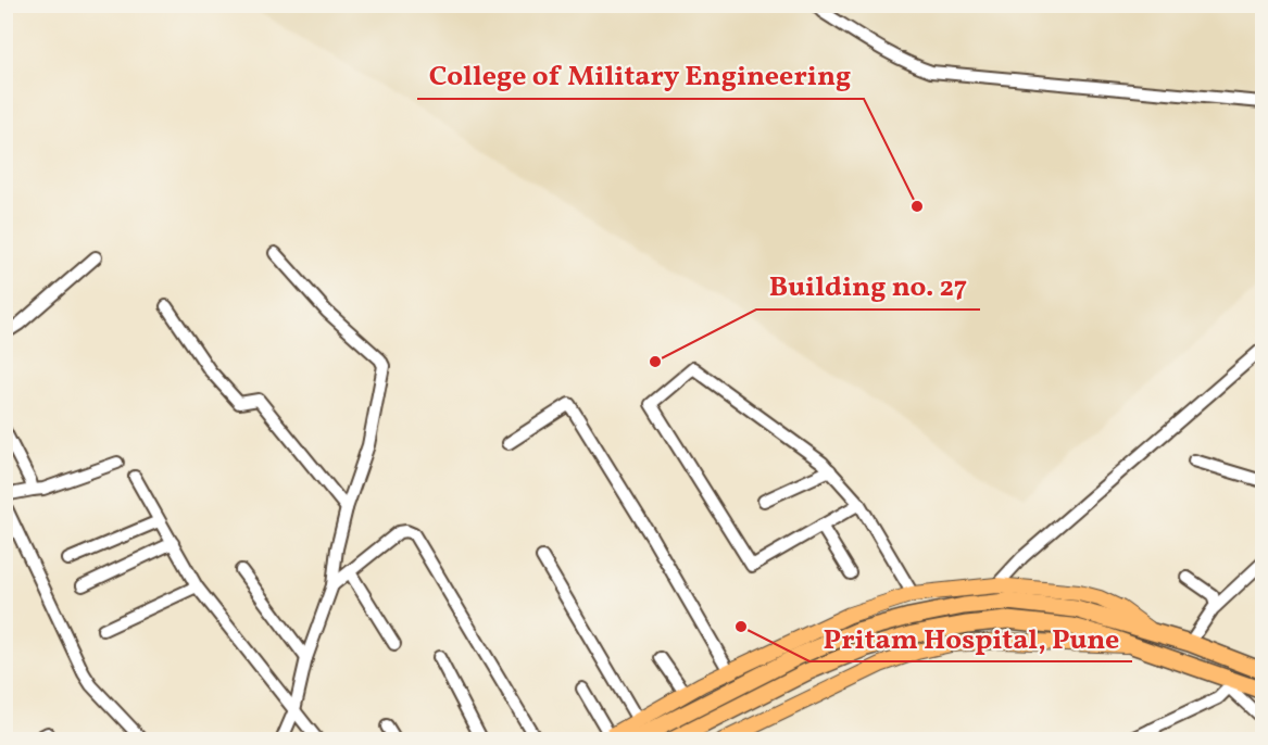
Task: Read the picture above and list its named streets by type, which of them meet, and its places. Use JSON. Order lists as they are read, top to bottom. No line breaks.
{"places":["College of Military Engineering","Building no. 27","Pritam Hospital, Pune"]}
